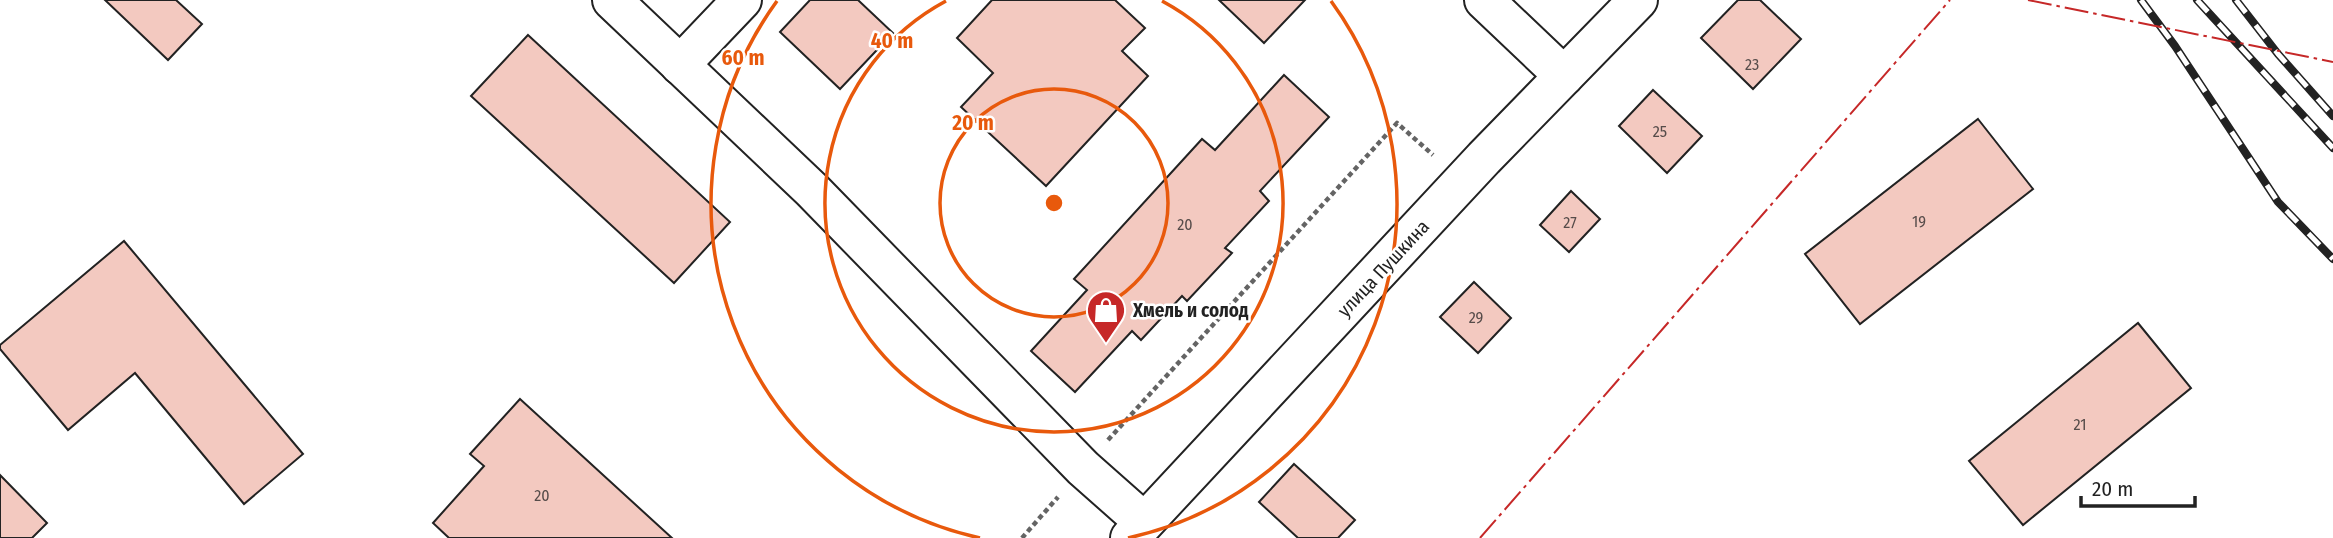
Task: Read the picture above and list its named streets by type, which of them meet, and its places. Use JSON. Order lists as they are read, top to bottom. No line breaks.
{"streets":{"street":["улица Пушкина"]},"places":{"shop":["Хмель и солод"]},"house_numbers":["23","25","19","27","20","29","21","20"],"scale_bar":"20 m","rings":["40 m","60 m","20 m"]}
